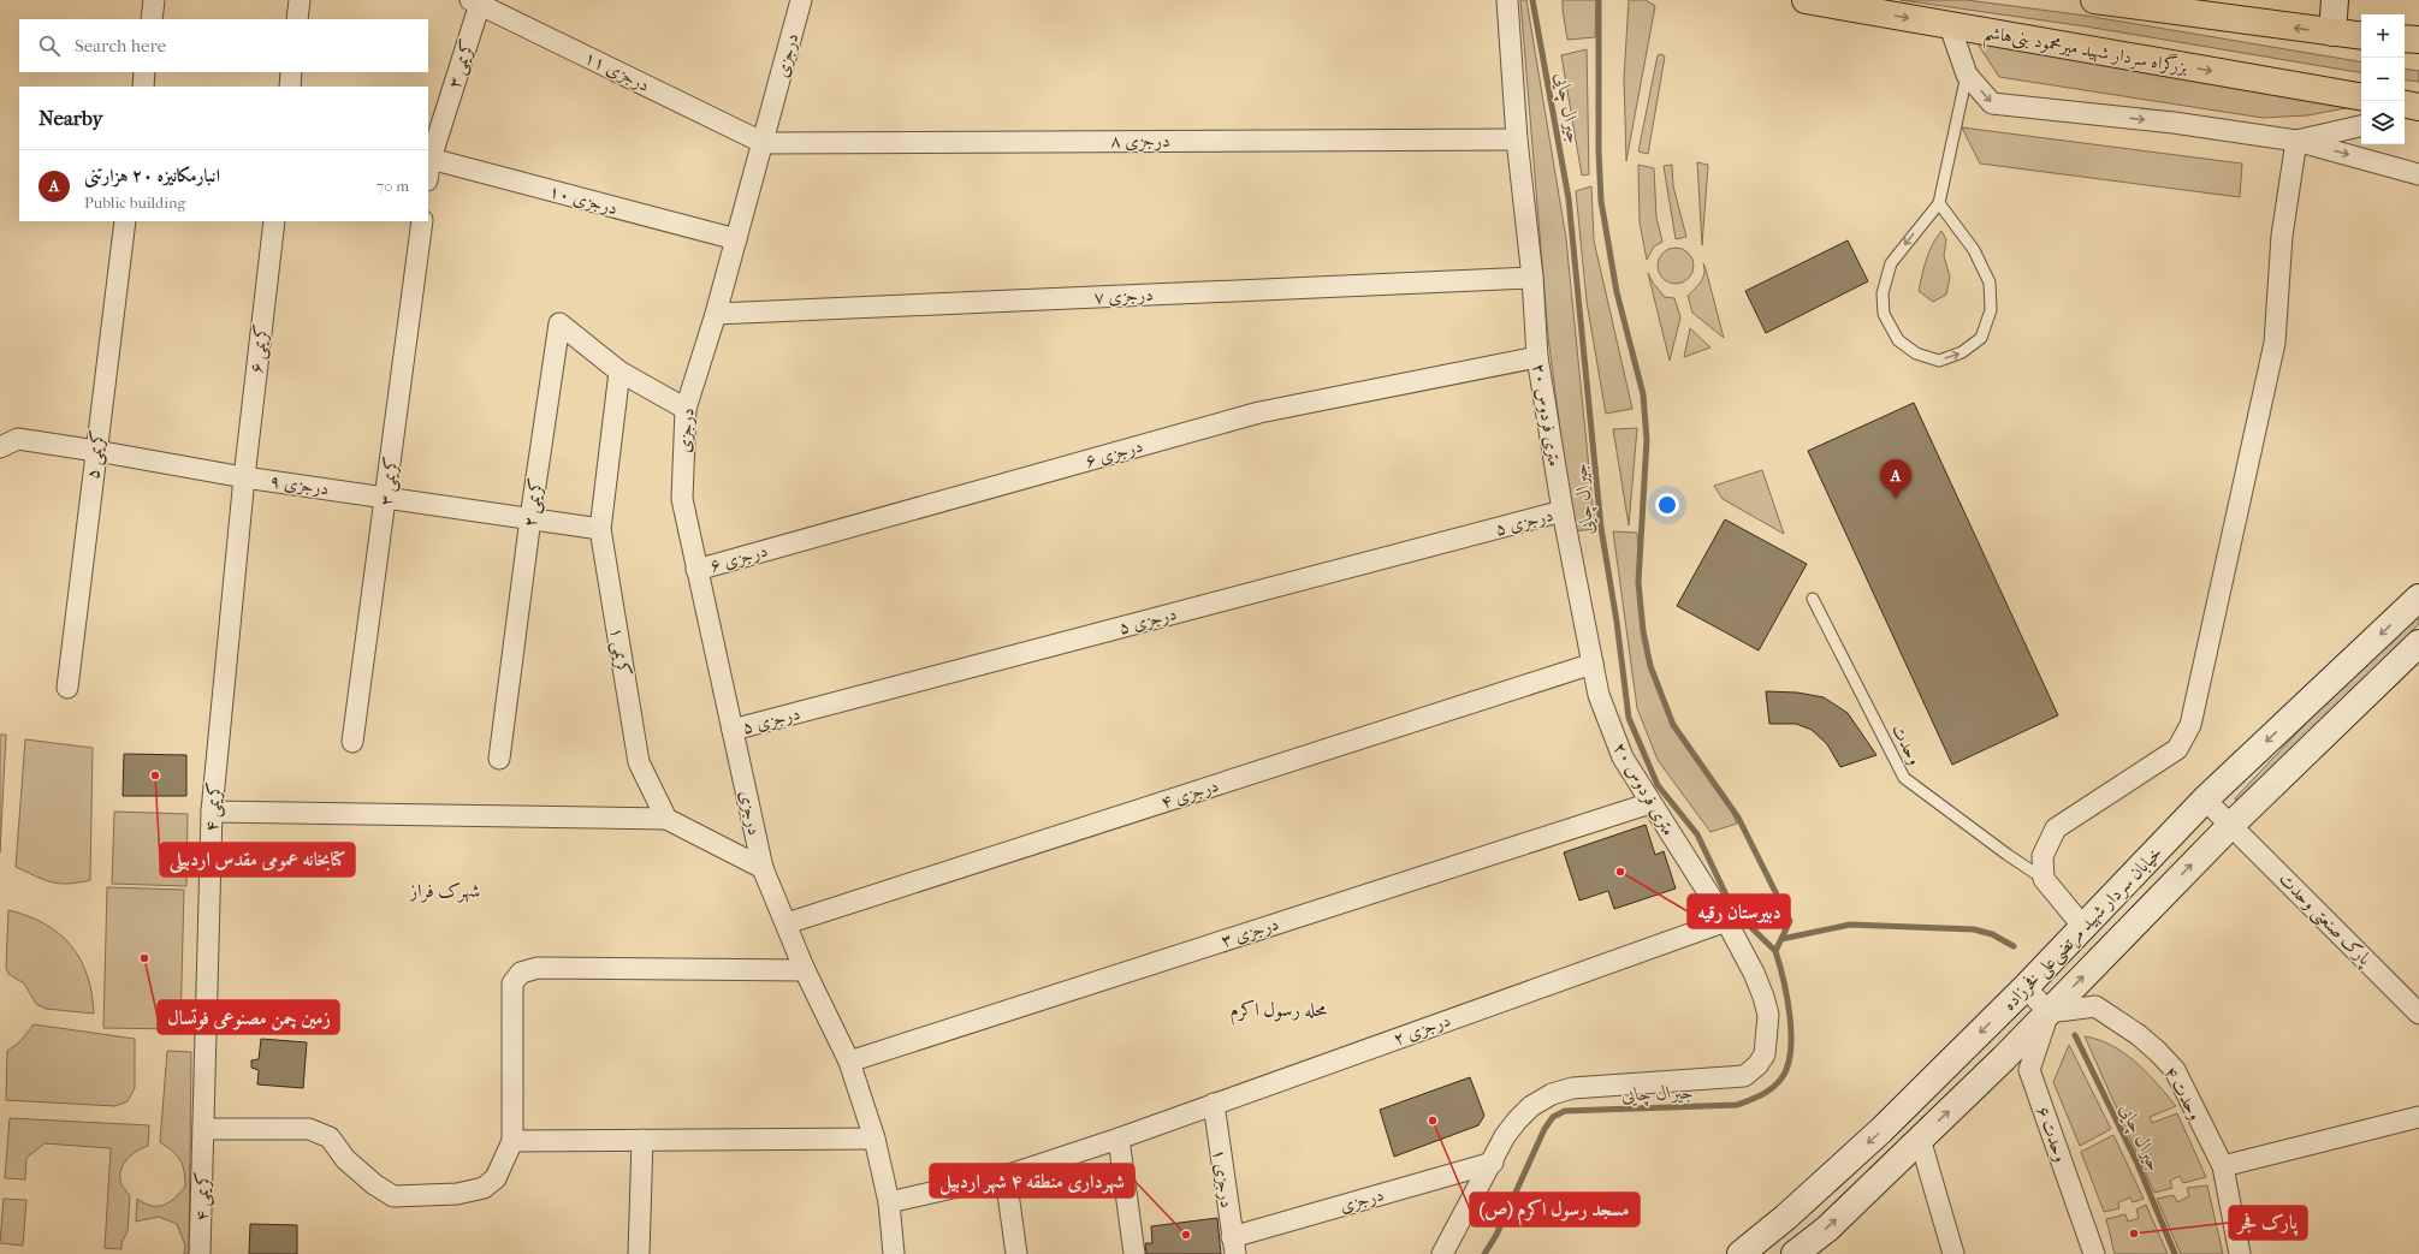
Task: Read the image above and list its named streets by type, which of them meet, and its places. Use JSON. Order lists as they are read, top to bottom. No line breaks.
{"streets":{"highway":["بزرگراه سردار شهید میرمحمود بنی‌هاشم"],"main road":["خیابان سردار شهید مرتضی‌علی فخرزاده"],"street":["درجزی","کریمی ۳","درجزی ۱۱","درجزی ۸","درجزی ۱۰","درجزی ۷","کریمی ۶","۲۰ متری فردوس","درجزی ۶","کریمی ۵","درجزی ۹","کریمی ۲","درجزی ۵","کریمی ۱","درجزی ۴","کریمی ۴","پارک صنعتی وحدت","درجزی ۳","درجزی ۲","وحدت ۴","وحدت ۶","درجزی ۱"],"lane":["وحدت"]},"crossings":[["درجزی","درجزی ۱۱"],["درجزی","درجزی ۸"],["درجزی","درجزی ۱۰"],["درجزی","درجزی ۷"],["درجزی","۲۰ متری فردوس"],["درجزی","درجزی ۶"],["درجزی","درجزی ۵"],["درجزی","درجزی ۴"],["درجزی","درجزی ۳"],["درجزی","درجزی ۲"],["درجزی","درجزی ۱"],["کریمی ۳","درجزی ۱۱"],["کریمی ۳","درجزی ۱۰"],["کریمی ۳","درجزی ۹"],["درجزی ۱۱","درجزی ۸"],["درجزی ۸","۲۰ متری فردوس"],["درجزی ۷","۲۰ متری فردوس"],["کریمی ۶","درجزی ۹"],["کریمی ۶","کریمی ۴"],["۲۰ متری فردوس","درجزی ۶"],["۲۰ متری فردوس","درجزی ۵"],["۲۰ متری فردوس","درجزی ۴"],["۲۰ متری فردوس","درجزی ۳"],["۲۰ متری فردوس","درجزی ۲"],["کریمی ۵","درجزی ۹"],["درجزی ۹","کریمی ۲"],["درجزی ۹","کریمی ۱"],["درجزی ۹","کریمی ۴"],["کریمی ۲","کریمی ۱"],["پارک صنعتی وحدت","خیابان سردار شهید مرتضی‌علی فخرزاده"],["خیابان سردار شهید مرتضی‌علی فخرزاده","وحدت ۴"],["خیابان سردار شهید مرتضی‌علی فخرزاده","وحدت ۶"],["درجزی ۲","درجزی ۱"],["وحدت ۴","وحدت ۶"]],"districts":["شهرک فراز","محله رسول اکرم"],"water":["جیرال چایی"],"places":["کتابخانه عمومی مقدس اردبیلی","دبیرستان رقیه","زمین چمن مصنوعی فوتسال","مسجد رسول اکرم (ص)","پارک فجر","شهرداری منطقه ۴ شهر اردبیل"],"page":{"map_buttons":["+","−"],"search":"Search here","heading":"Nearby","list":[{"mark":"A","name":"انبارمکانیزه ۲۰ هزارتنی","note":"Public building","value":"70 m"}],"pins":"A"}}
